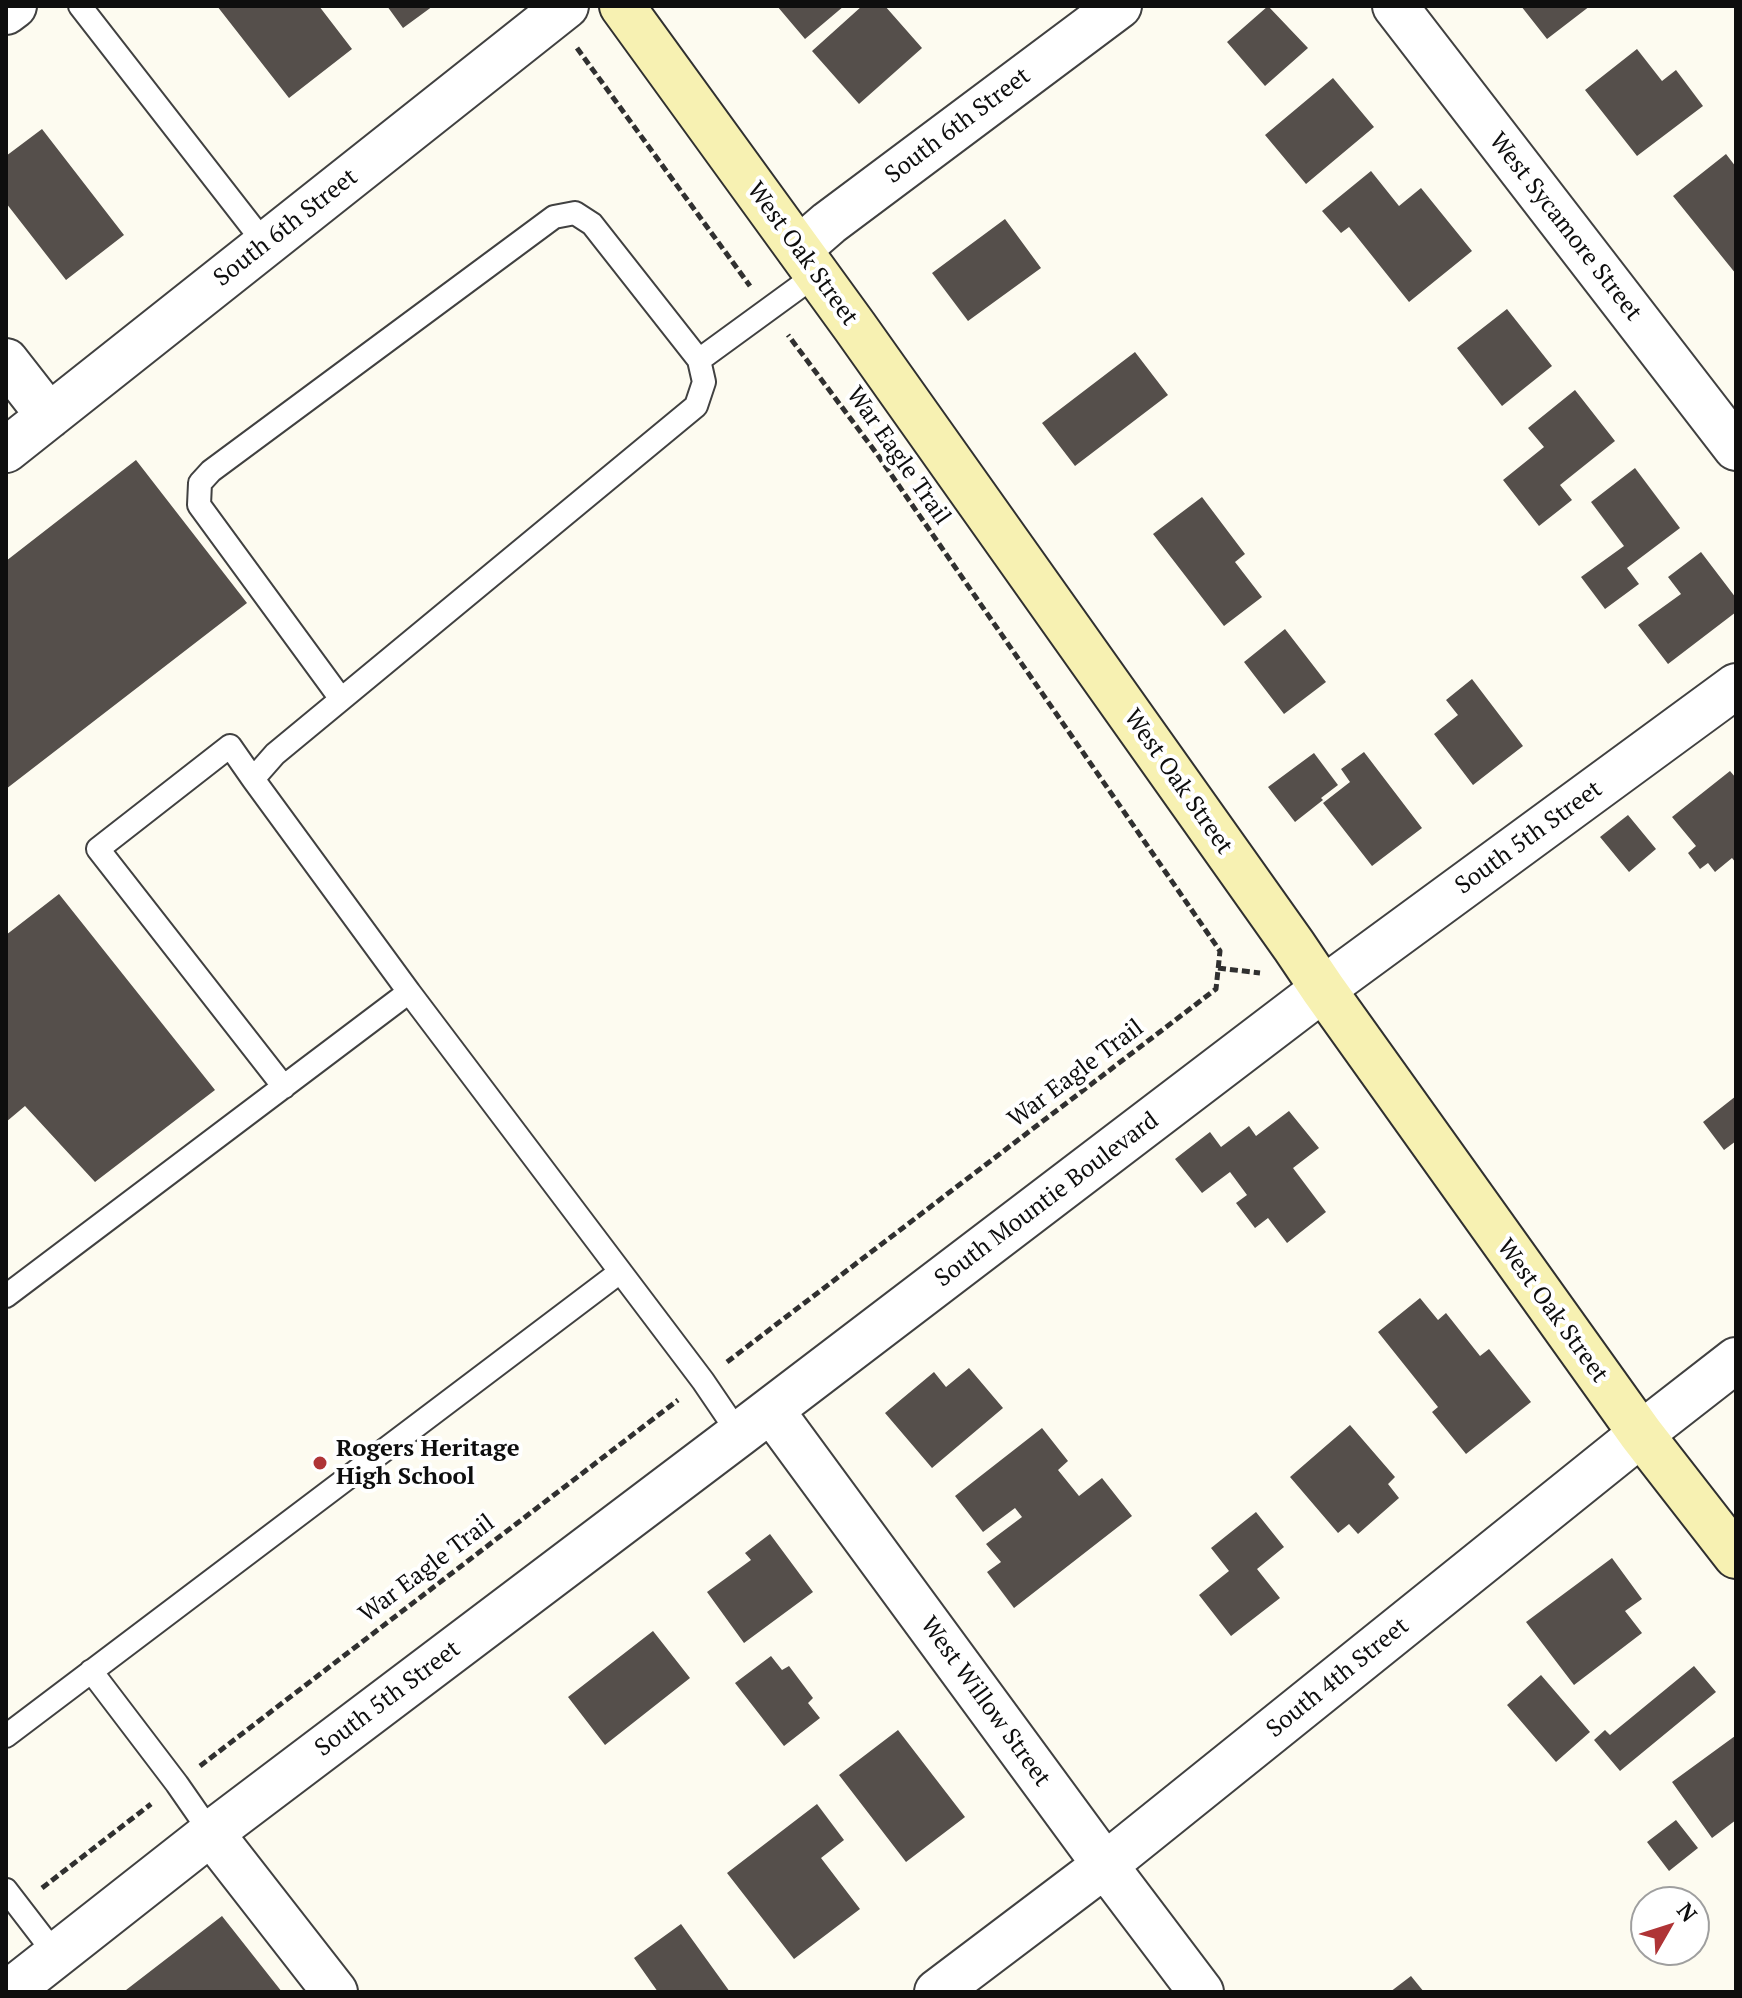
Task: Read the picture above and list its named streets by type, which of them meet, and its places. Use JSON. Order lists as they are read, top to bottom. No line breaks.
{"streets":{"street":["South 6th Street","West Sycamore Street","West Oak Street","South 5th Street","South Mountie Boulevard","South 4th Street","West Willow Street"],"path":["War Eagle Trail"]},"crossings":[["South 6th Street","West Oak Street"],["South 6th Street","War Eagle Trail"],["West Oak Street","South 5th Street"],["West Oak Street","South Mountie Boulevard"],["West Oak Street","South 4th Street"],["South 5th Street","South Mountie Boulevard"],["South 5th Street","West Willow Street"],["South Mountie Boulevard","West Willow Street"],["South 4th Street","West Willow Street"]],"places":["Rogers Heritage High School"],"north":"top right"}
